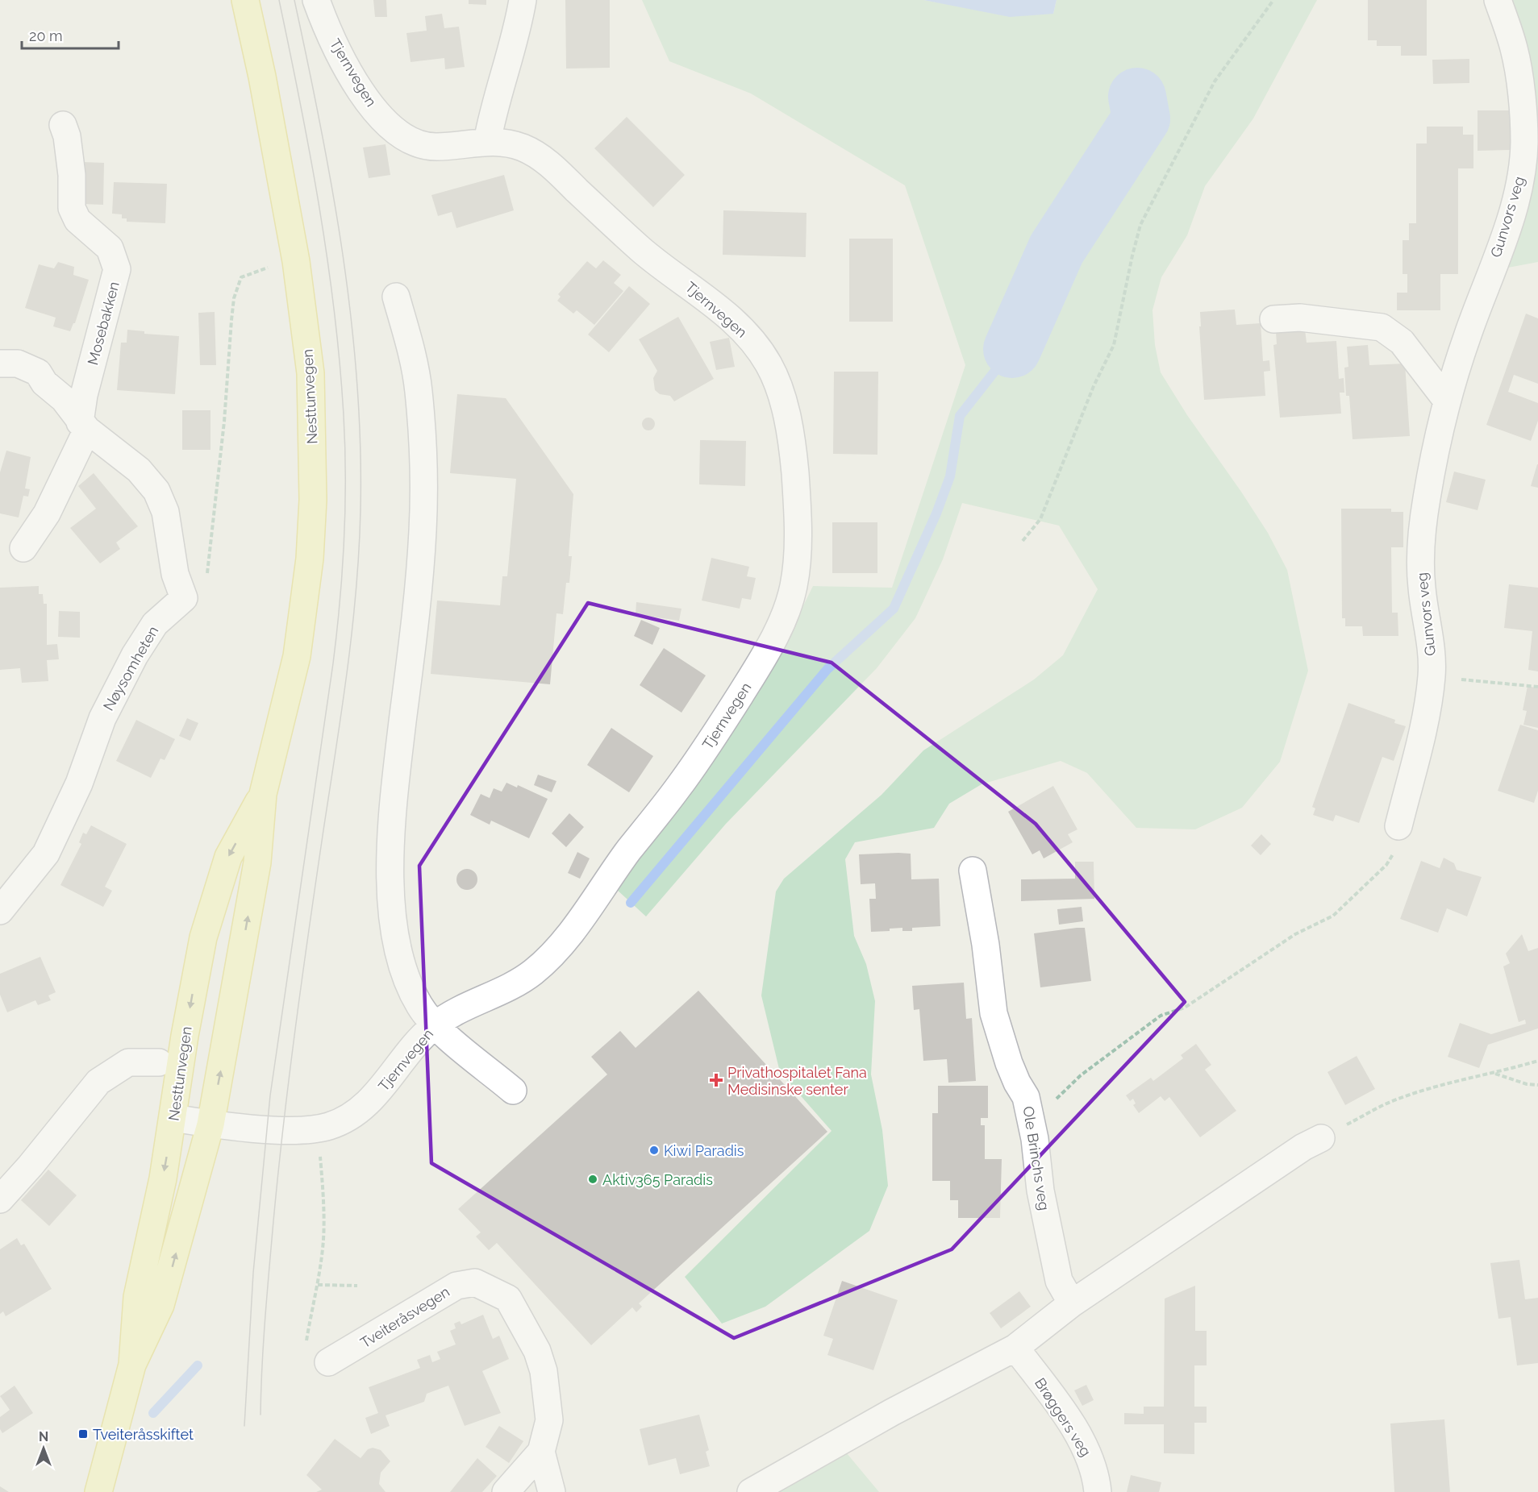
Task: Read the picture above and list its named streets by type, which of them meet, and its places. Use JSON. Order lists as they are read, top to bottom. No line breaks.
{"streets":{"main road":["Nesttunvegen"],"street":["Tjernvegen","Gunvors veg","Mosebakken","Nøysomheten","Ole Brinchs veg","Tveiteråsvegen","Brøggers veg"]},"crossings":[["Tjernvegen","Nesttunvegen"]],"places":{"health":["Privathospitalet Fana Medisinske senter"],"other":["Kiwi Paradis","Aktiv365 Paradis"],"transit":["Tveiteråsskiftet"]},"scale_bar":"20 m","north":"top"}
